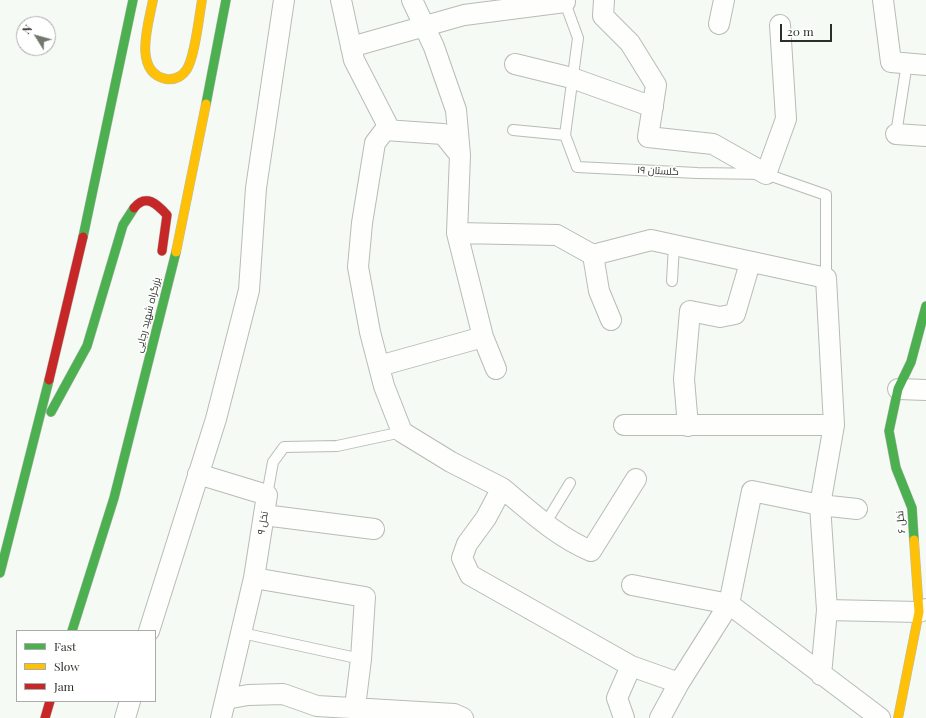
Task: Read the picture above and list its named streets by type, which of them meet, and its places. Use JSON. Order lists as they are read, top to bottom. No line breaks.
{"streets":{"main road":["بزرگراه شهید رجایی","نخل ۶"],"street":["نخل ۹"],"lane":["گلستان ۱۹"]},"legend":["Fast","Slow","Jam"],"scale_bar":"20 m","north":"top left"}
